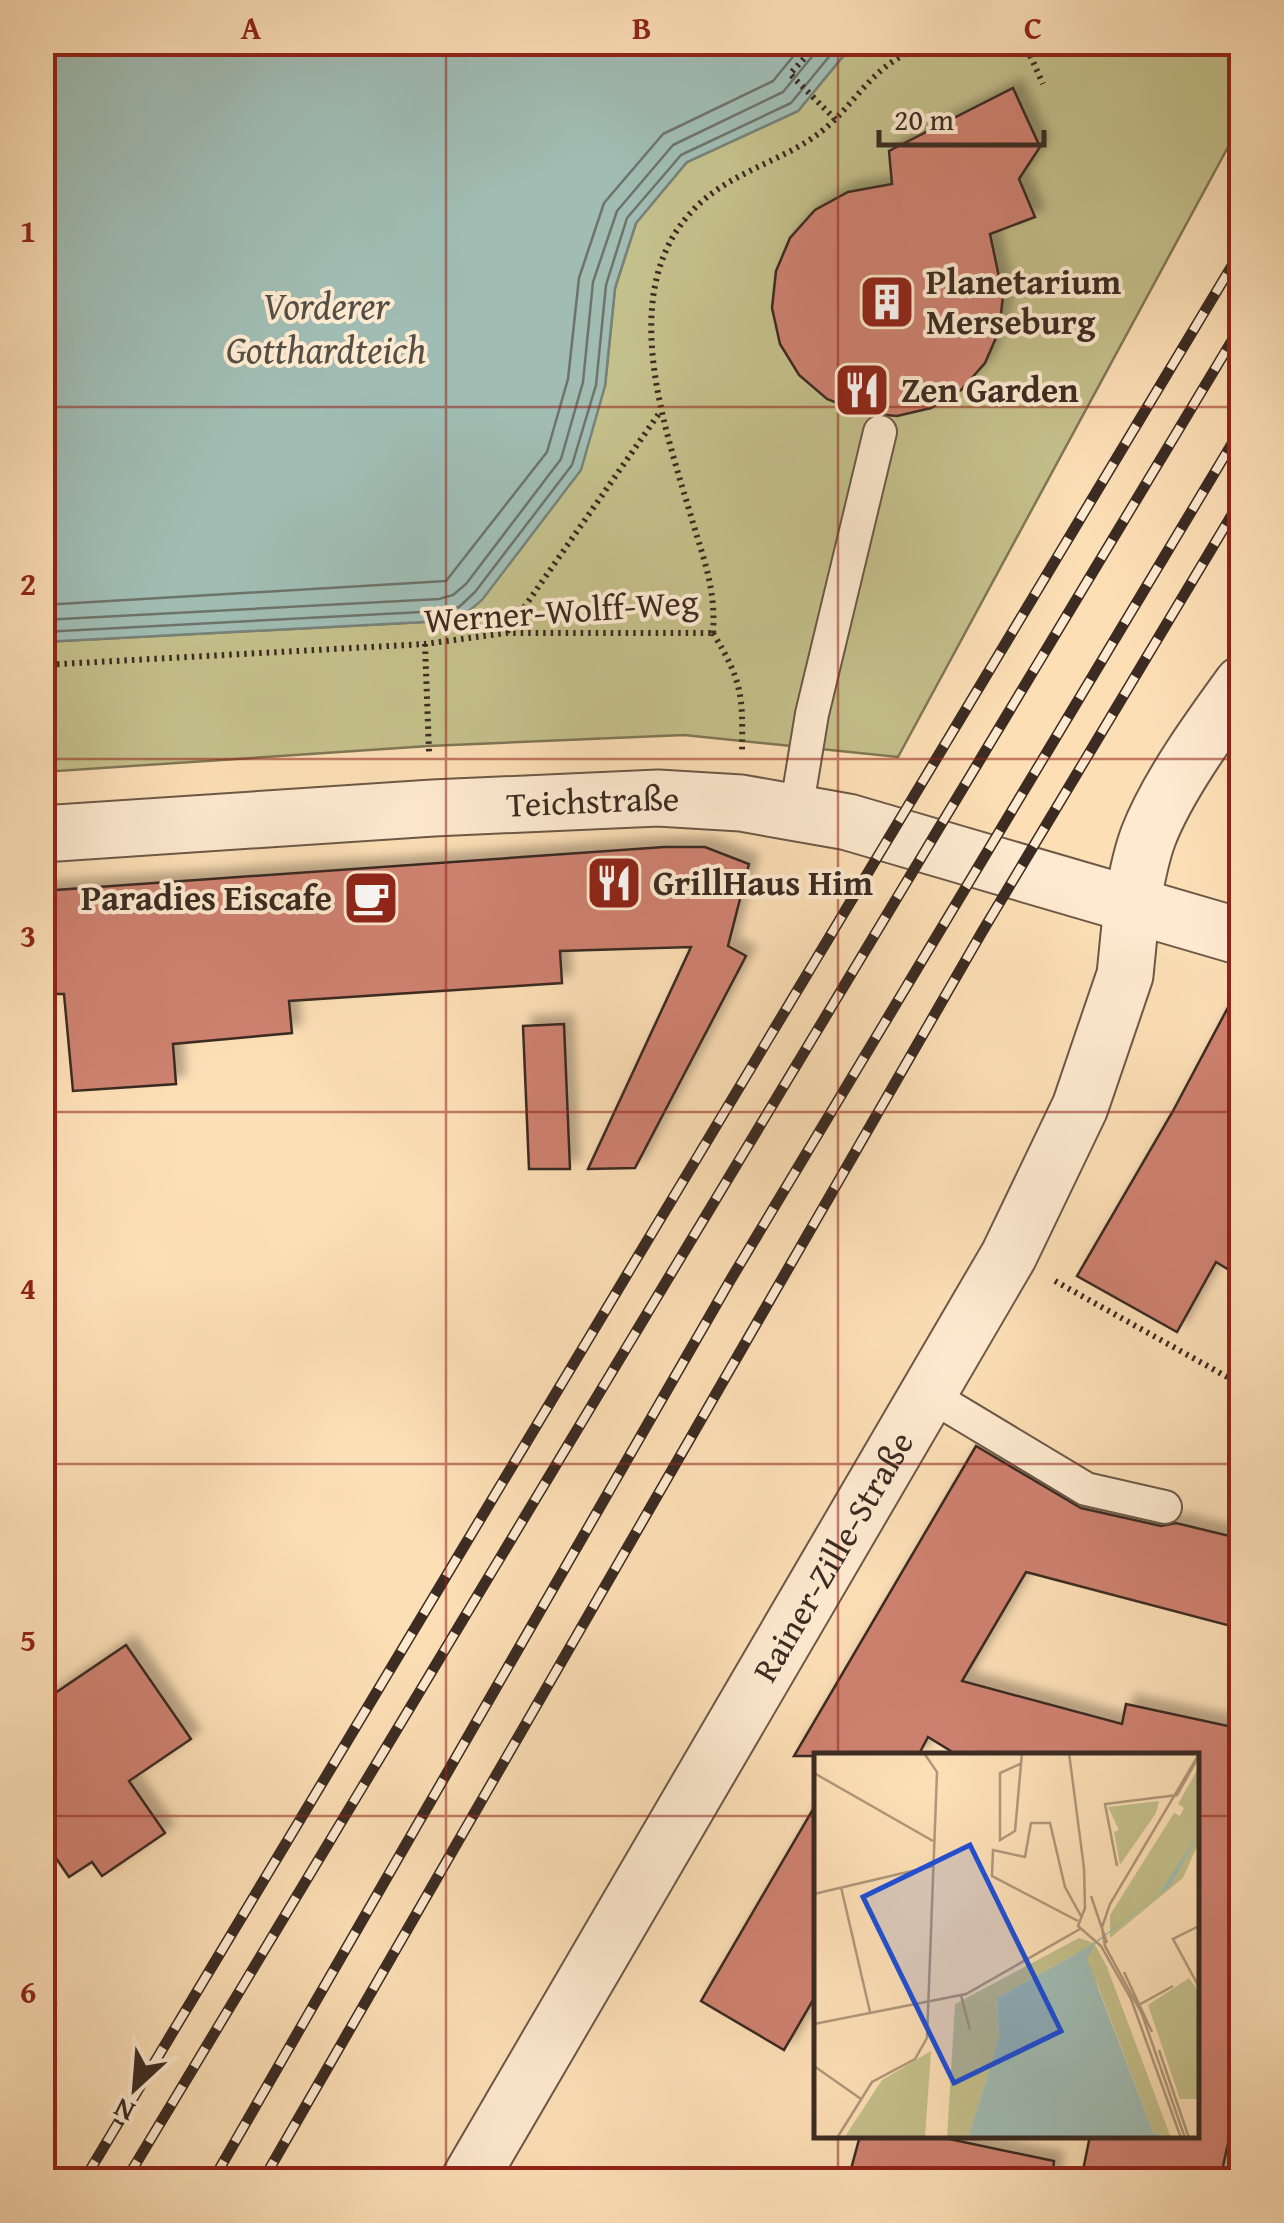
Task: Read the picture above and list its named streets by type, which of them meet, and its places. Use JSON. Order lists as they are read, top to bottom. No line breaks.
{"streets":{"street":["Teichstraße","Rainer-Zille-Straße"],"path":["Werner-Wolff-Weg"]},"crossings":[["Teichstraße","Rainer-Zille-Straße"]],"water":["Vorderer Gotthardteich"],"places":{"building":["Planetarium Merseburg"],"restaurant":["Zen Garden","GrillHaus Him"],"cafe":["Paradies Eiscafe"]},"scale_bar":"20 m","north":"bottom left","grid":{"columns":["A","B","C"],"rows":["1","2","3","4","5","6"]}}
